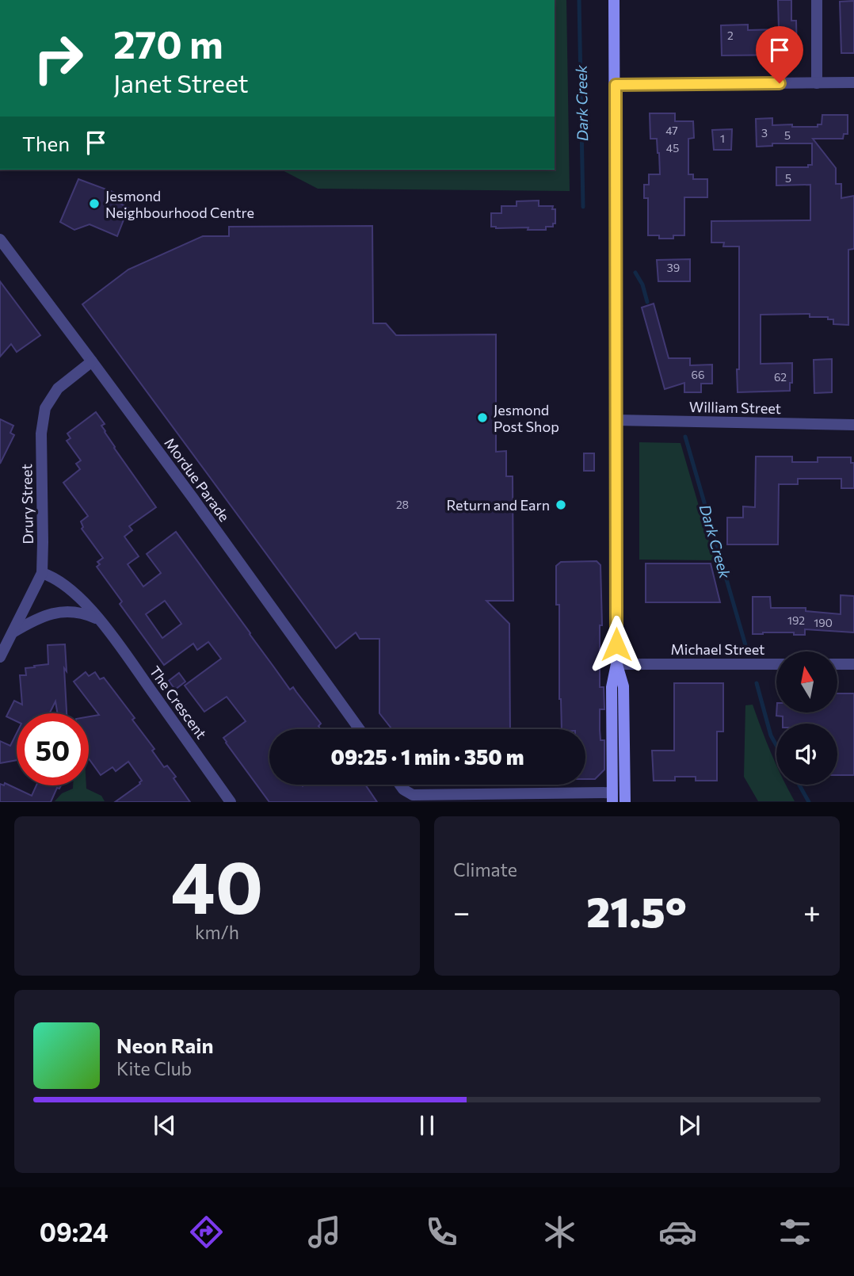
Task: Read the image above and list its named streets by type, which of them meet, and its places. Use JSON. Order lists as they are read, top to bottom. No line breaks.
{"streets":{"street":["William Street","Mordue Parade","Drury Street","Michael Street","The Crescent"]},"crossings":[["Mordue Parade","Drury Street"],["Drury Street","The Crescent"]],"water":["Dark Creek"],"places":["Jesmond Neighbourhood Centre","Jesmond Post Shop","Return and Earn"],"house_numbers":["2","47","3","5","1","45","5","39","66","62","28","192","190"],"north":"top","page":{"turn":["270 m","Janet Street"],"then":"Then","limit":"50","trip":"09:25 · 1 min · 350 m","tile":[["40","km/h"],"Climate"],"heat":["−","21.5°","+"],"song":["Neon Rain","Kite Club"],"tabs":"09:24"}}
